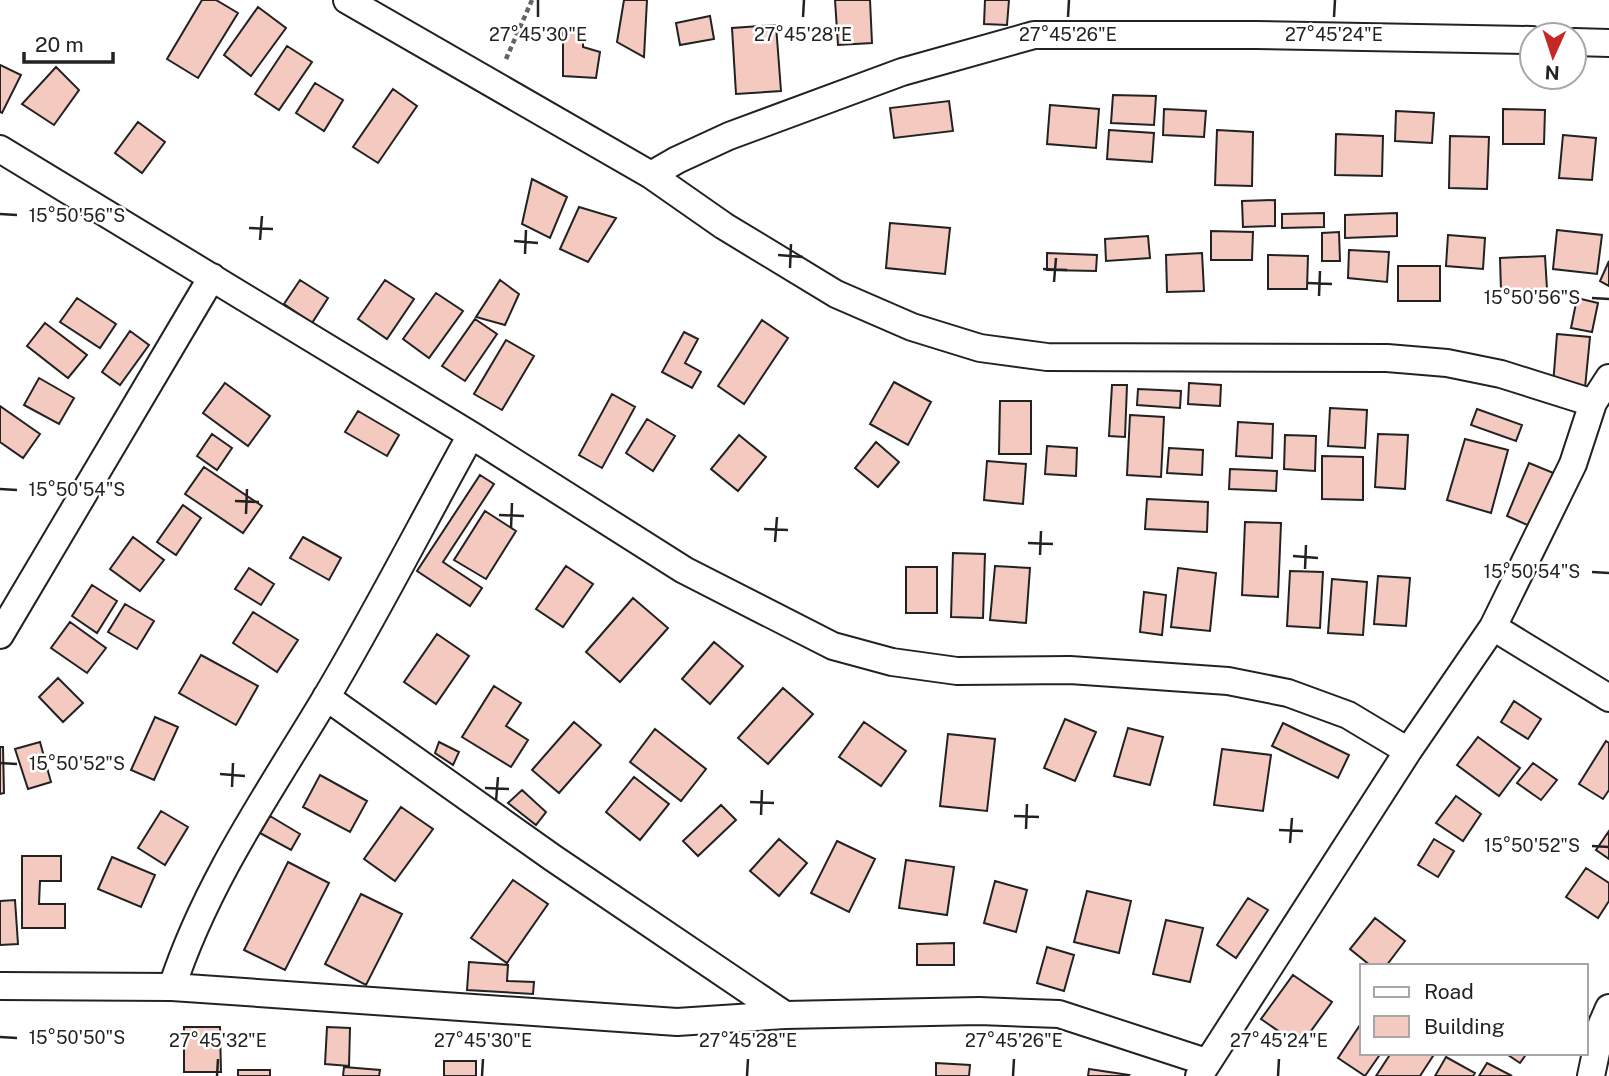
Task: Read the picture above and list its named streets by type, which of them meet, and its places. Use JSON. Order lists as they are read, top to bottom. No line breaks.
{"legend":["Road","Building"],"scale_bar":"20 m","north":"bottom","coordinates":["27°45'30\"E","27°45'28\"E","27°45'26\"E","27°45'24\"E","15°50'56\"S","15°50'54\"S","15°50'52\"S","15°50'50\"S","27°45'32\"E"]}
